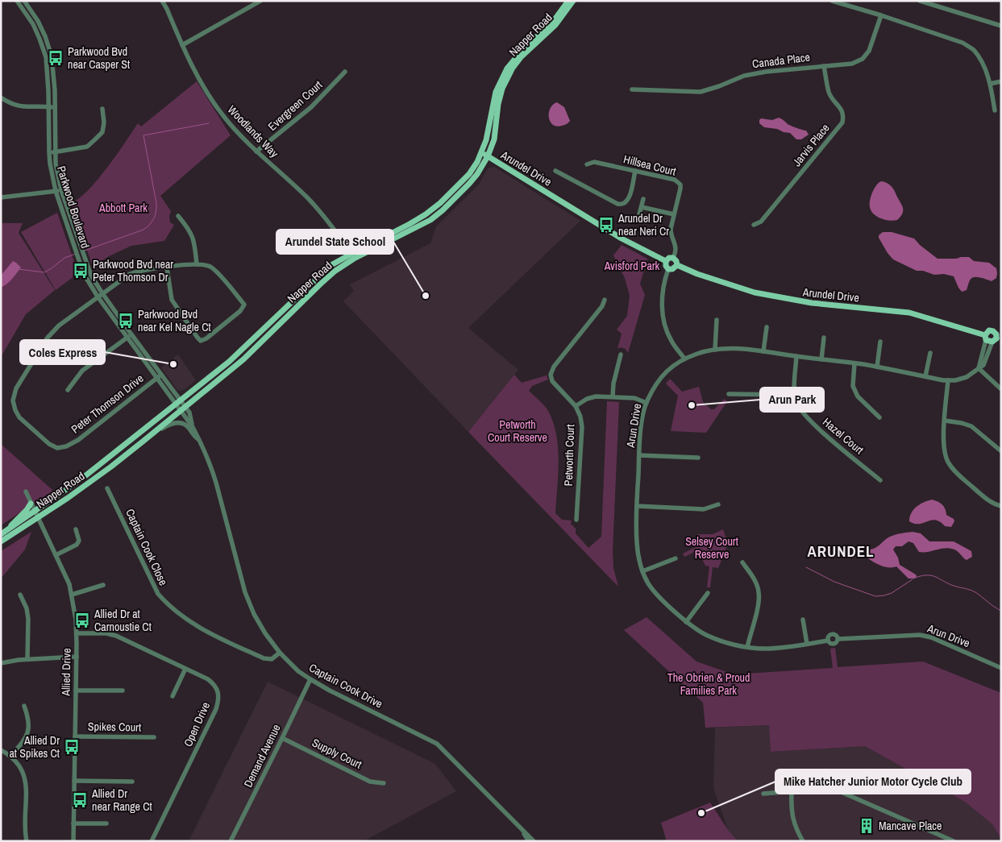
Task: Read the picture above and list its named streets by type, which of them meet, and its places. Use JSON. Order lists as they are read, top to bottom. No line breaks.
{"streets":{"main road":["Napper Road","Arundel Drive"],"street":["Canada Place","Evergreen Court","Woodlands Way","Jarvis Place","Hillsea Court","Parkwood Boulevard","Peter Thomson Drive","Arun Drive","Hazel Court","Petworth Court","Captain Cook Close","Allied Drive","Captain Cook Drive","Open Drive","Spikes Court","Supply Court","Demand Avenue"]},"crossings":[["Napper Road","Woodlands Way"],["Napper Road","Arundel Drive"],["Napper Road","Parkwood Boulevard"],["Napper Road","Allied Drive"],["Canada Place","Jarvis Place"],["Evergreen Court","Woodlands Way"],["Hillsea Court","Arundel Drive"],["Arundel Drive","Arun Drive"],["Parkwood Boulevard","Peter Thomson Drive"],["Parkwood Boulevard","Captain Cook Drive"],["Arun Drive","Hazel Court"],["Captain Cook Close","Captain Cook Drive"],["Allied Drive","Open Drive"],["Allied Drive","Spikes Court"],["Captain Cook Drive","Demand Avenue"],["Supply Court","Demand Avenue"]],"districts":["ARUNDEL"],"parks":["Abbott Park","Avisford Park","Petworth Court Reserve","Selsey Court Reserve","The Obrien & Proud Families Park"],"places":{"bus stop":["Parkwood Bvd near Casper St","Arundel Dr near Neri Cr","Parkwood Bvd near Peter Thomson Dr","Parkwood Bvd near Kel Nagle Ct","Allied Dr at Carnoustie Ct","Allied Dr at Spikes Ct","Allied Dr near Range Ct"],"other":["Arundel State School","Coles Express","Arun Park","Mike Hatcher Junior Motor Cycle Club"],"building":["Mancave Place"]}}
